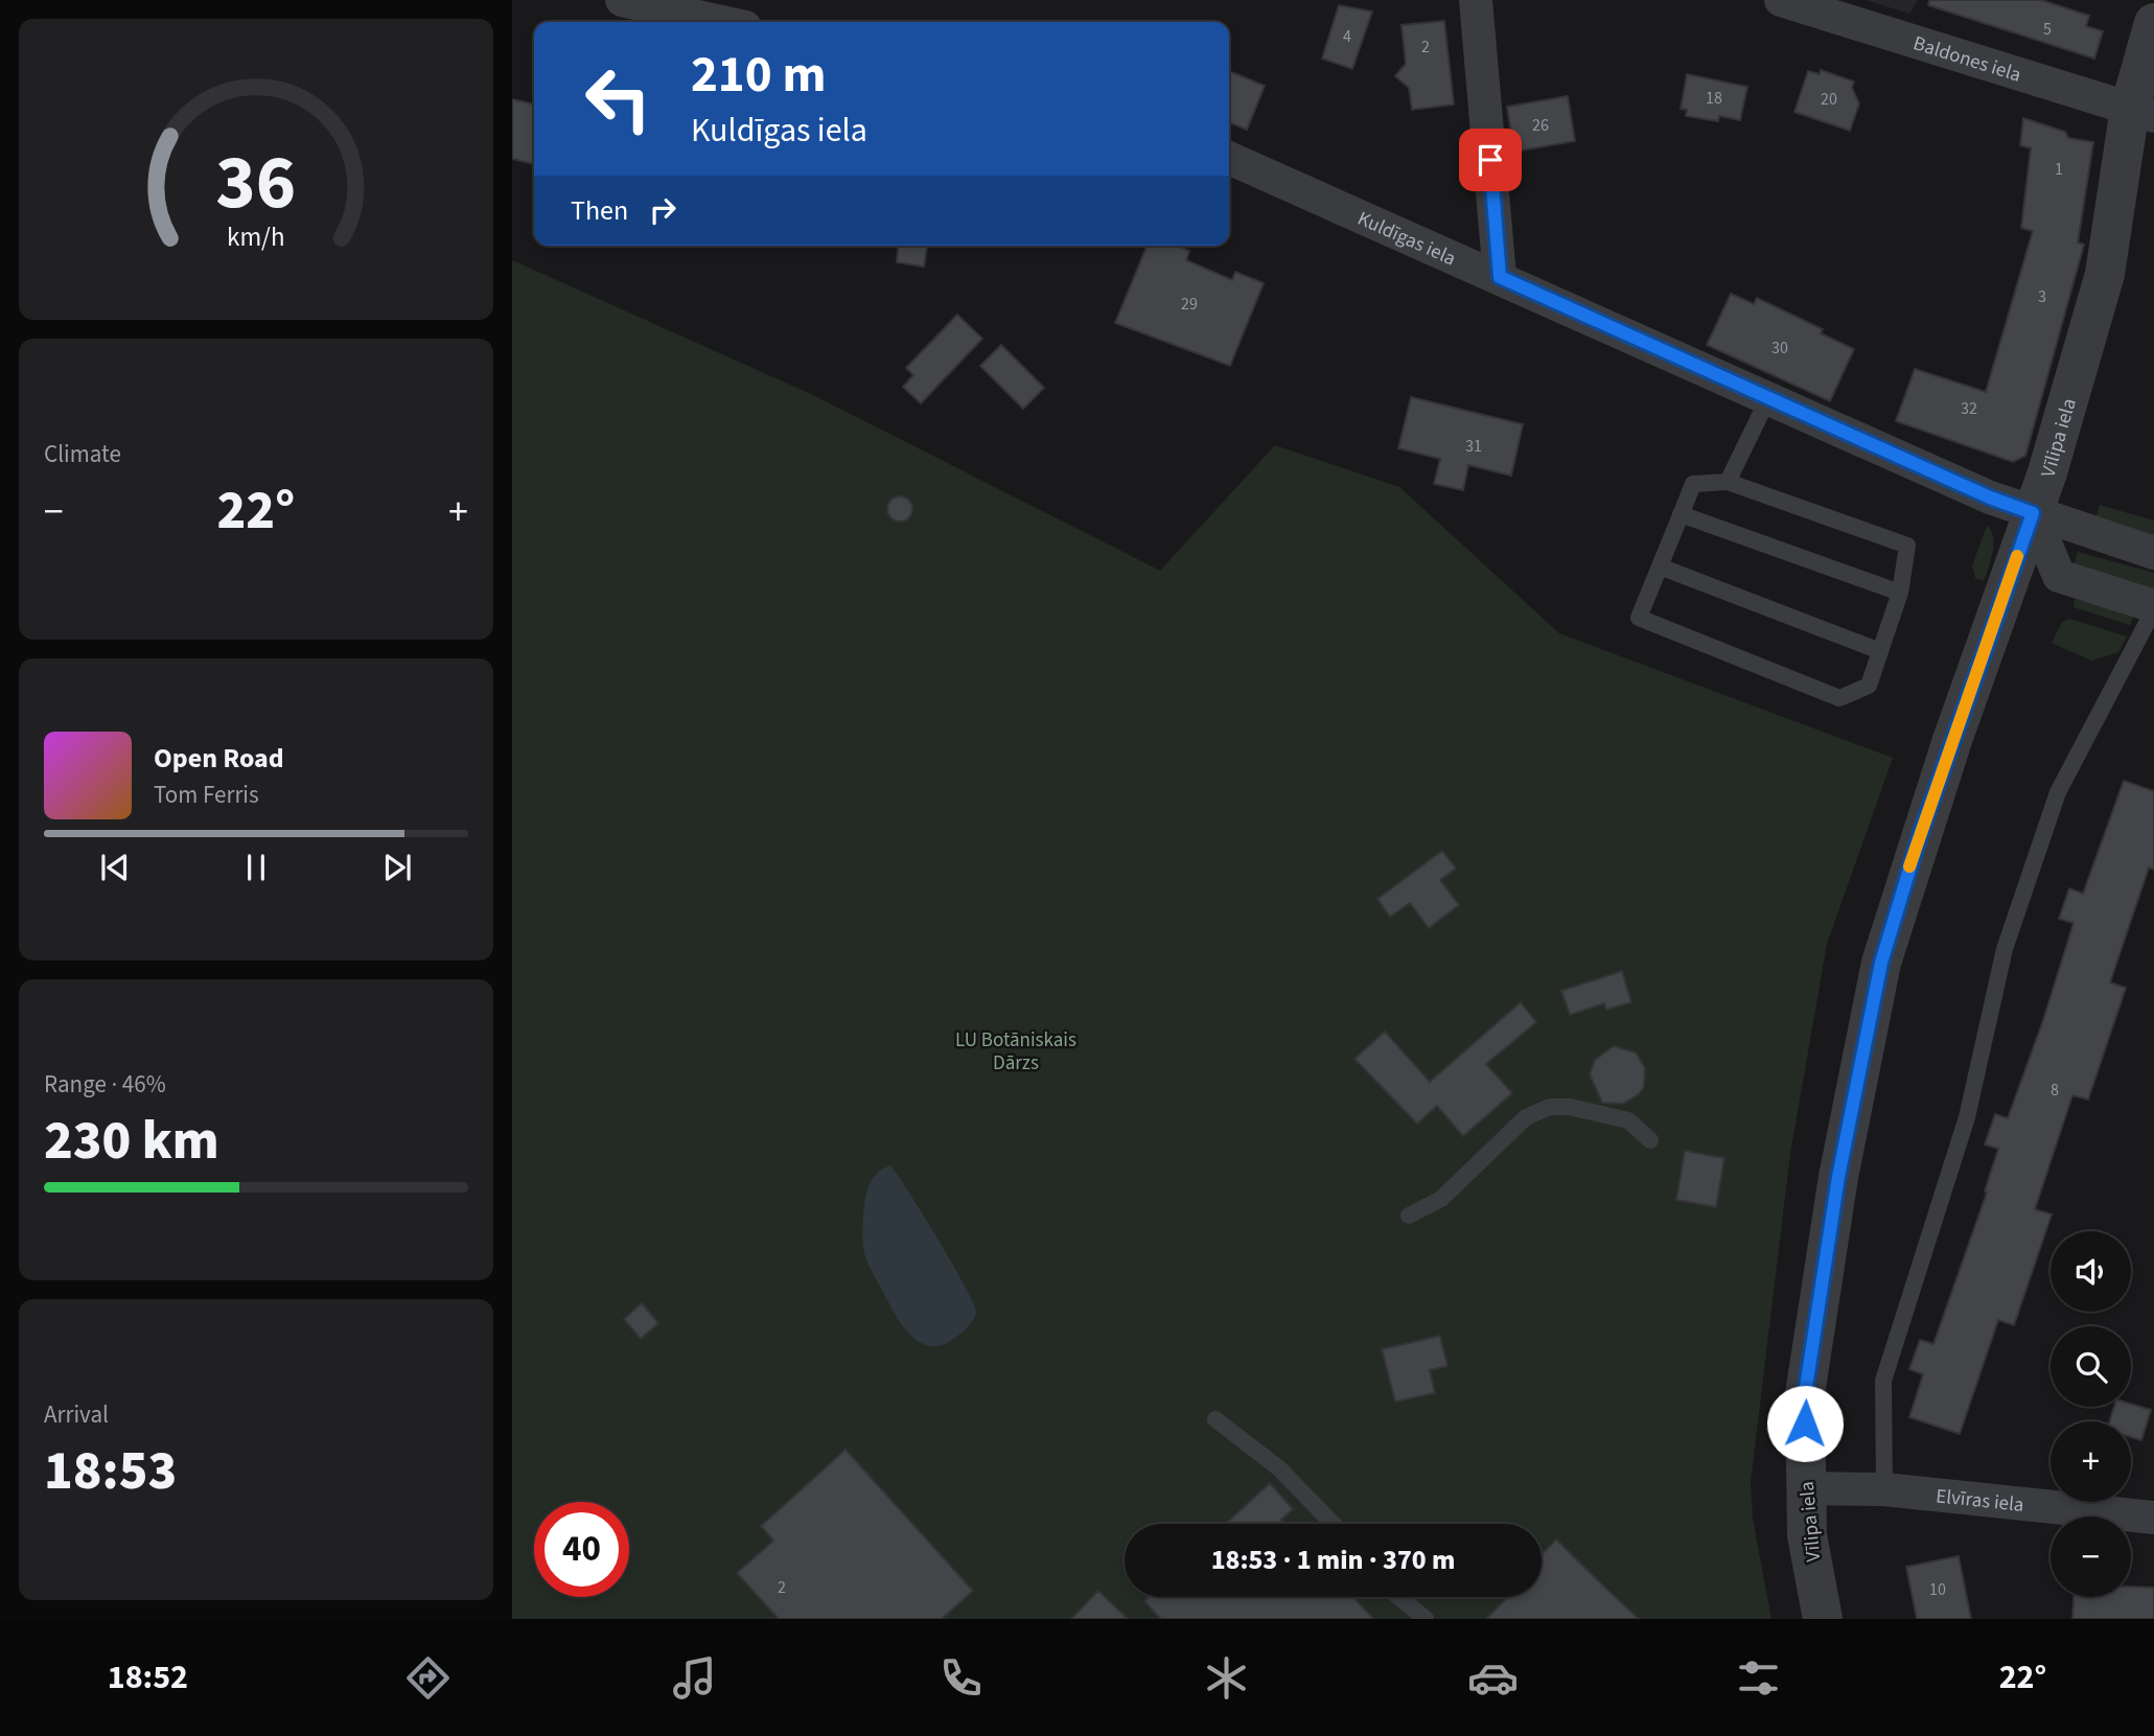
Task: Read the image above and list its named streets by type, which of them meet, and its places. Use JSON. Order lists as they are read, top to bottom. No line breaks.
{"streets":{"street":["Baldones iela","Kuldīgas iela","Vīlipa iela","Elvīras iela"]},"crossings":[["Baldones iela","Vīlipa iela"],["Kuldīgas iela","Vīlipa iela"],["Vīlipa iela","Elvīras iela"]],"parks":["LU Botāniskais Dārzs"],"house_numbers":["5","4","2","18","20","26","1","3","29","30","32","31","8","2","10"],"page":{"turn":["210 m","Kuldīgas iela"],"then":"Then","tile":["Climate",["Range · 46%","230 km"],["Arrival","18:53"]],"heat":["−","22°","+"],"song":["Open Road","Tom Ferris"],"map_buttons":["+","−"],"limit":"40","trip":"18:53 · 1 min · 370 m","tabs":["18:52","22°"],"gauge":["36","km/h"]}}
